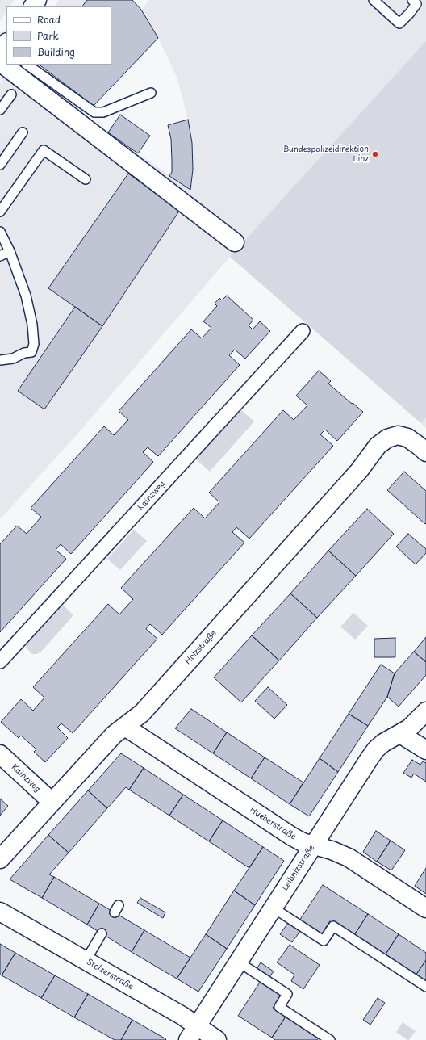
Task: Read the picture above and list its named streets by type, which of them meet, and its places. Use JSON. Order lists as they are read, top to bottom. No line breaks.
{"streets":{"street":["Kainzweg","Holzstraße","Hueberstraße","Leibnizstraße","Stelzerstraße"]},"crossings":[["Kainzweg","Holzstraße"],["Holzstraße","Hueberstraße"],["Hueberstraße","Leibnizstraße"],["Leibnizstraße","Stelzerstraße"]],"places":["Bundespolizeidirektion Linz"],"legend":["Road","Park","Building"]}
